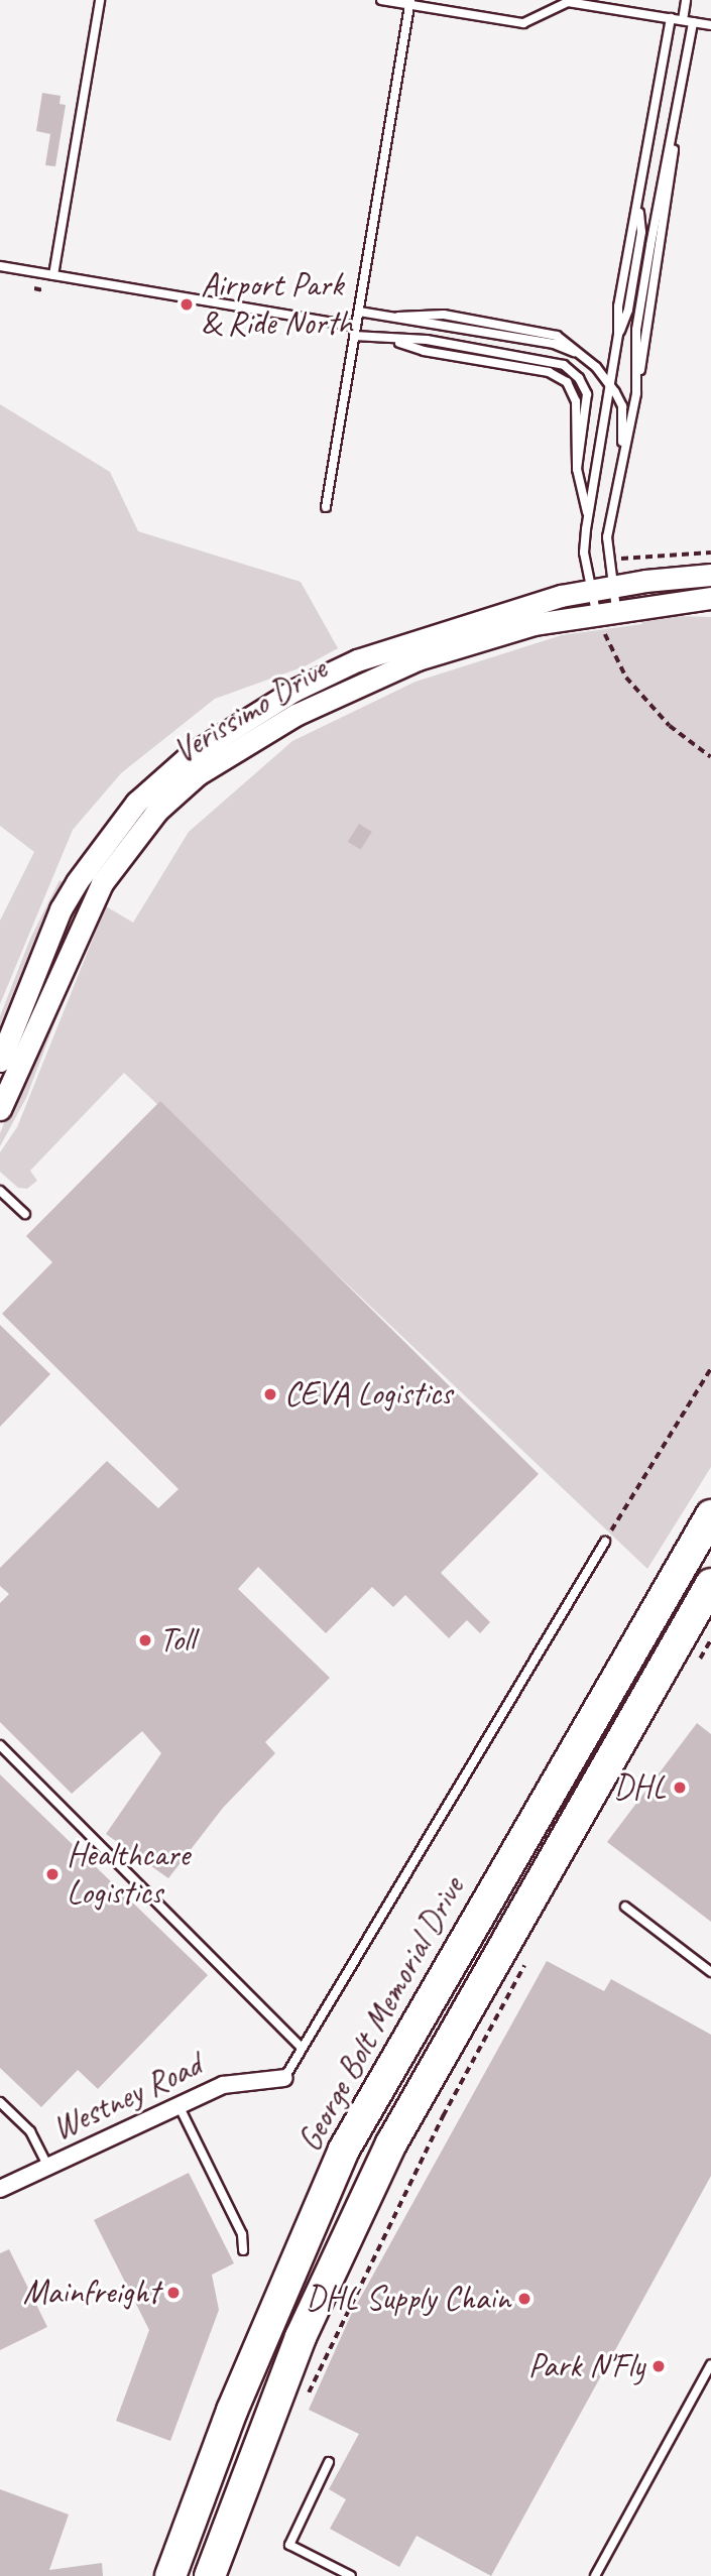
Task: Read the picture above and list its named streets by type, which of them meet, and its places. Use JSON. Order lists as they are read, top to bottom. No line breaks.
{"streets":{"highway":["George Bolt Memorial Drive"],"street":["Verissimo Drive","Westney Road"]},"places":["Airport Park & Ride North","CEVA Logistics","Toll","DHL","Healthcare Logistics","Mainfreight","DHL Supply Chain","Park N'Fly"]}
